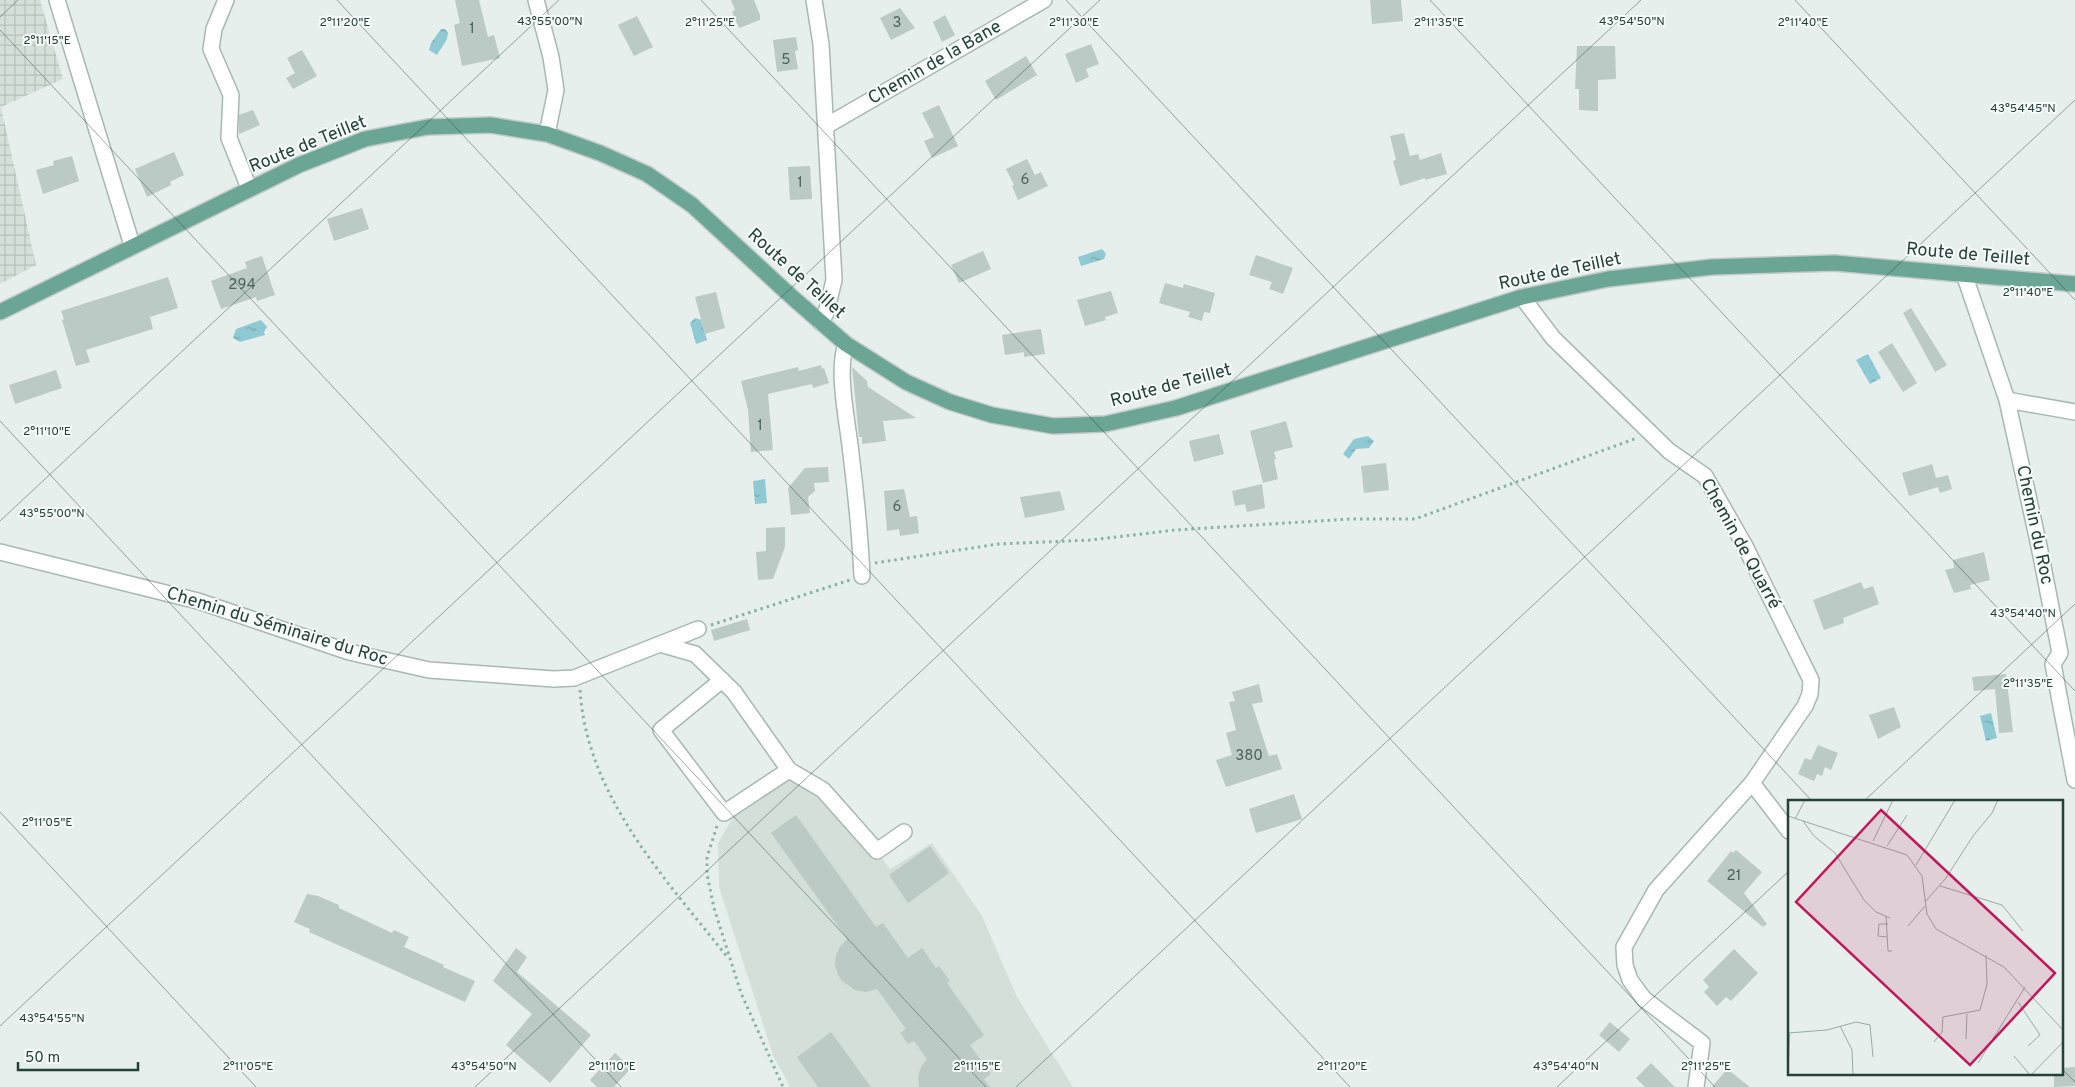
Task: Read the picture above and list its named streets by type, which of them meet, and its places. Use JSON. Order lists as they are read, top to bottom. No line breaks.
{"streets":{"main road":["Route de Teillet"],"street":["Chemin de la Bane","Chemin du Roc","Chemin de Quarré","Chemin du Séminaire du Roc"]},"crossings":[["Route de Teillet","Chemin du Roc"],["Route de Teillet","Chemin de Quarré"]],"house_numbers":["3","1","5","6","1","294","1","6","380","21"],"scale_bar":"50 m","coordinates":["43°55'00\"N","43°54'50\"N","2°11'20\"E","2°11'25\"E","2°11'30\"E","2°11'35\"E","2°11'40\"E","2°11'15\"E","43°54'45\"N","2°11'10\"E","43°54'40\"N","2°11'05\"E","43°54'55\"N"]}
